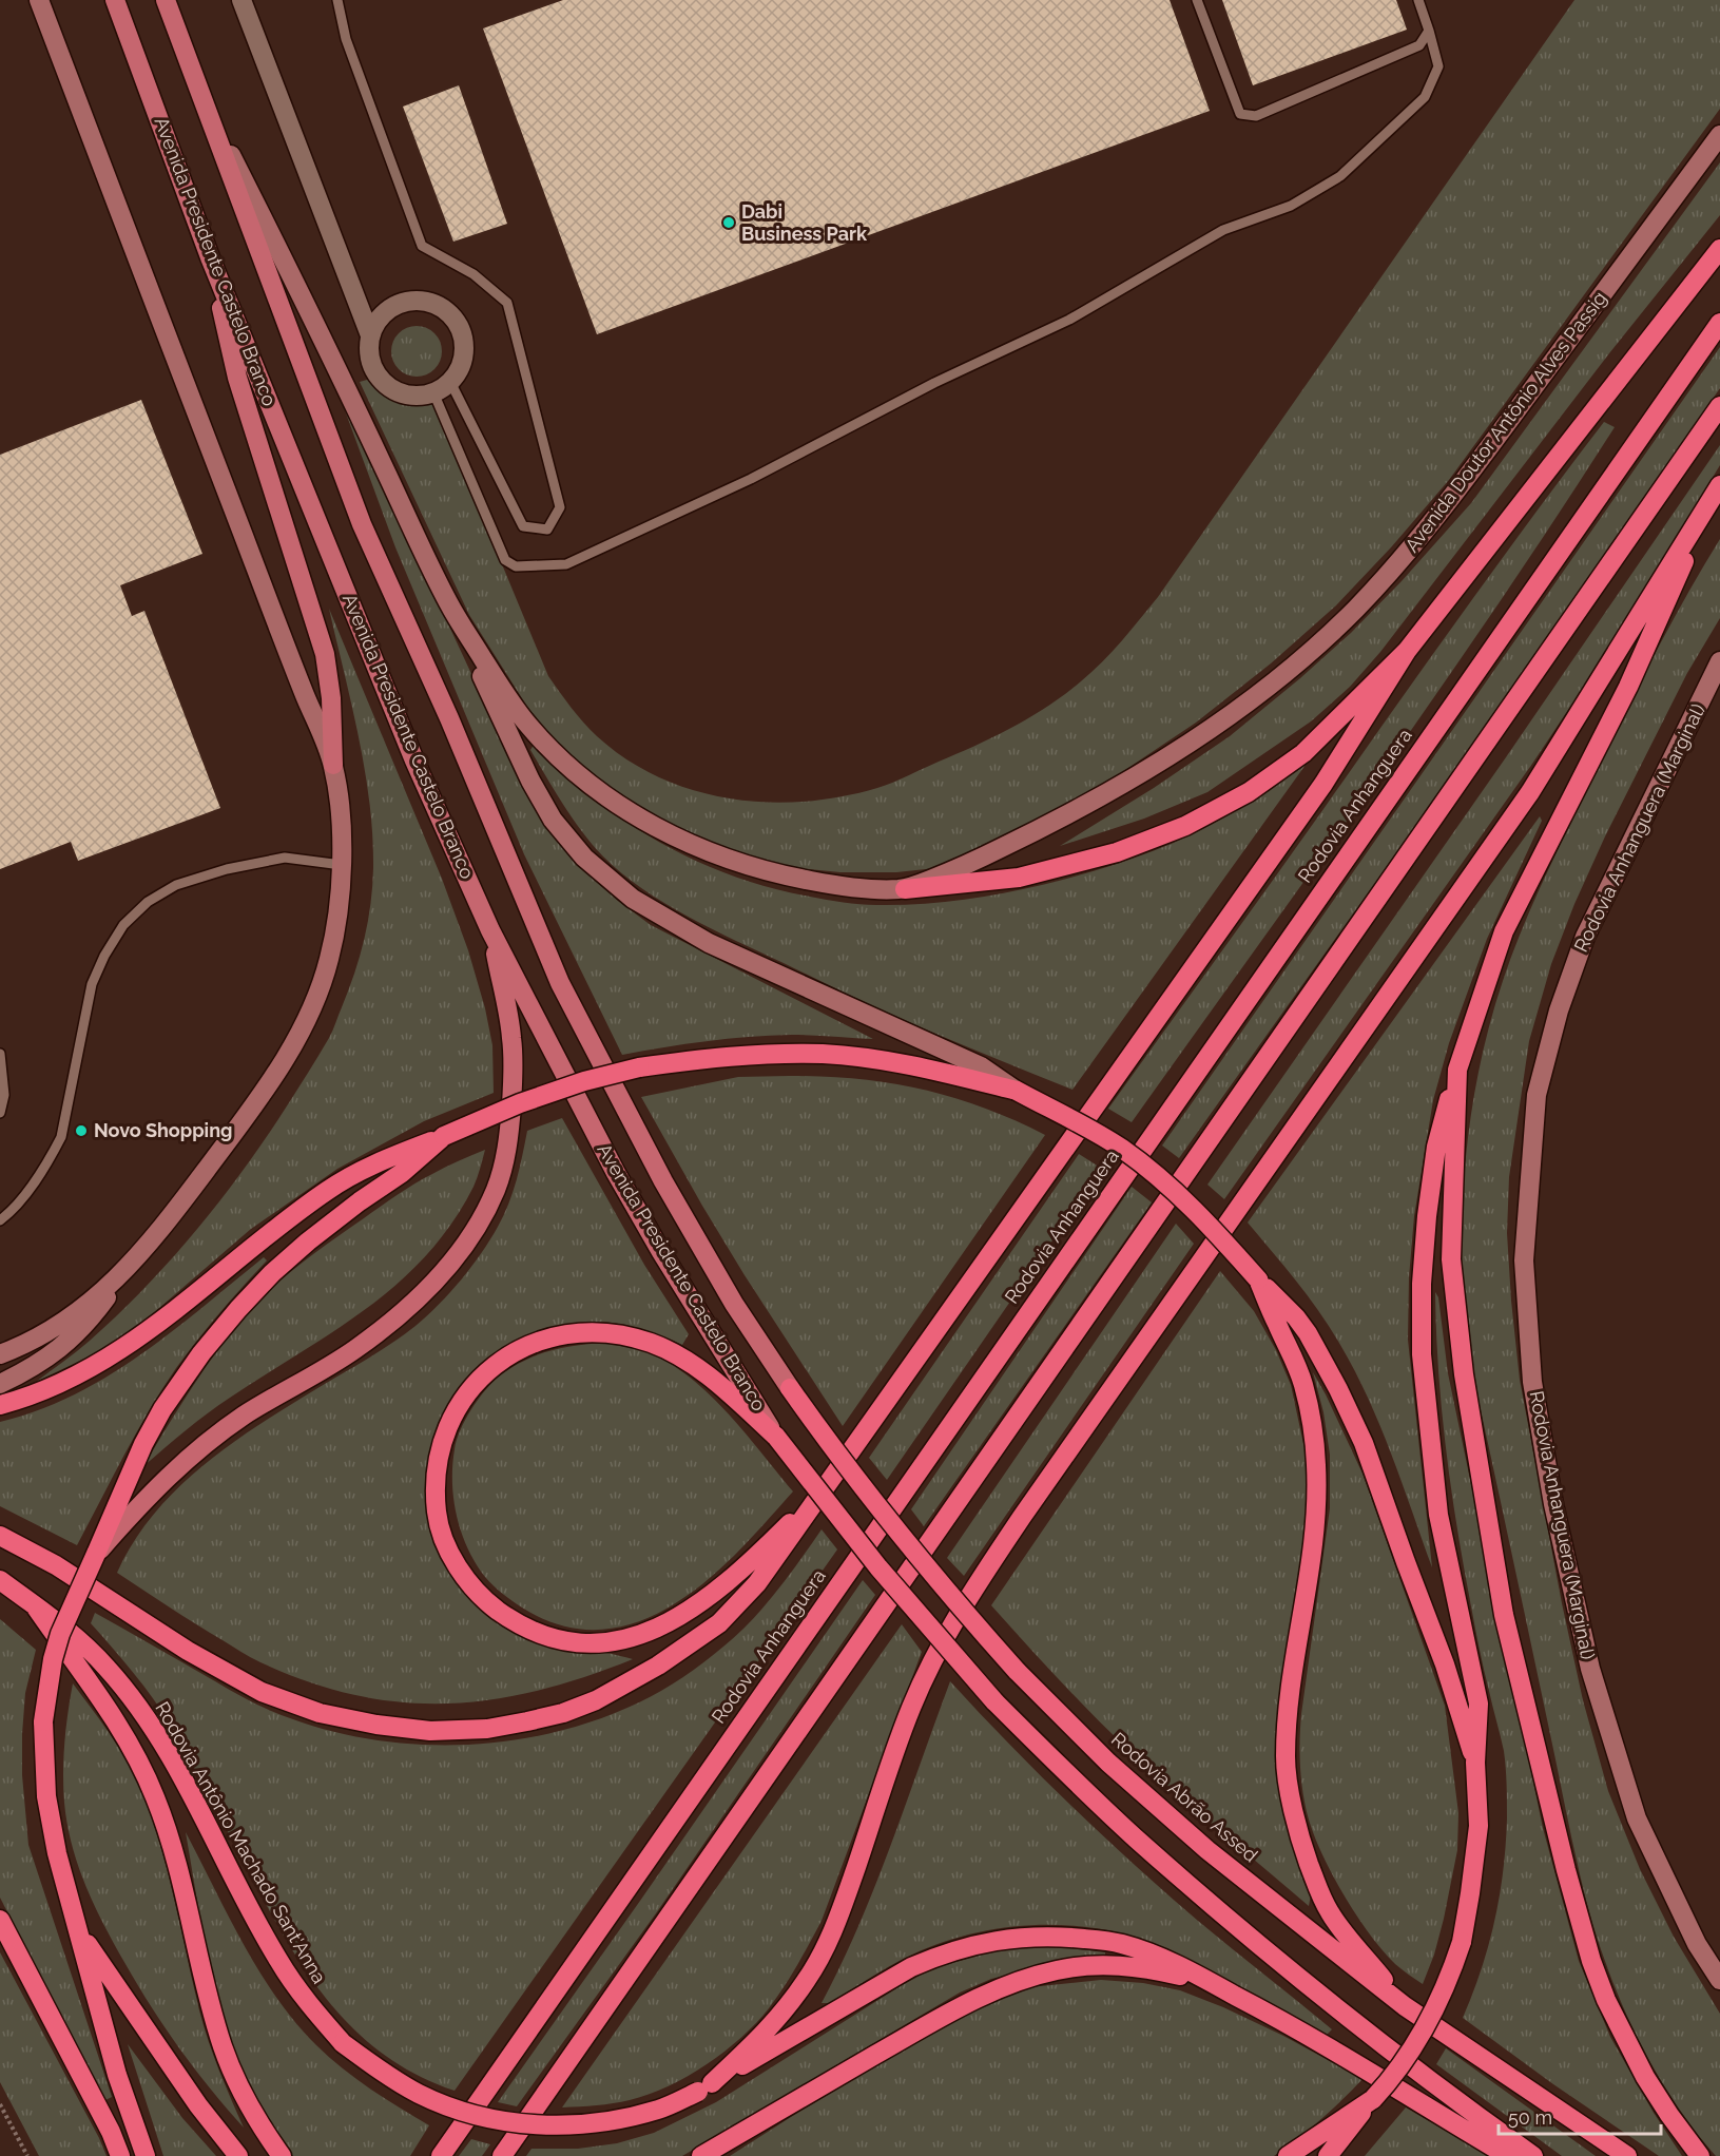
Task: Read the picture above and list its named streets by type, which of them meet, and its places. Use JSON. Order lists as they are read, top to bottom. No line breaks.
{"streets":{"highway":["Rodovia Anhanguera","Rodovia Abrão Assed","Rodovia Antônio Machado Sant'Anna"],"main road":["Avenida Presidente Castelo Branco","Avenida Doutor Antônio Alves Passig","Rodovia Anhanguera (Marginal)"]},"crossings":[["Avenida Presidente Castelo Branco","Avenida Doutor Antônio Alves Passig"],["Avenida Presidente Castelo Branco","Rodovia Abrão Assed"]],"places":["Dabi Business Park","Novo Shopping"],"scale_bar":"50 m"}
